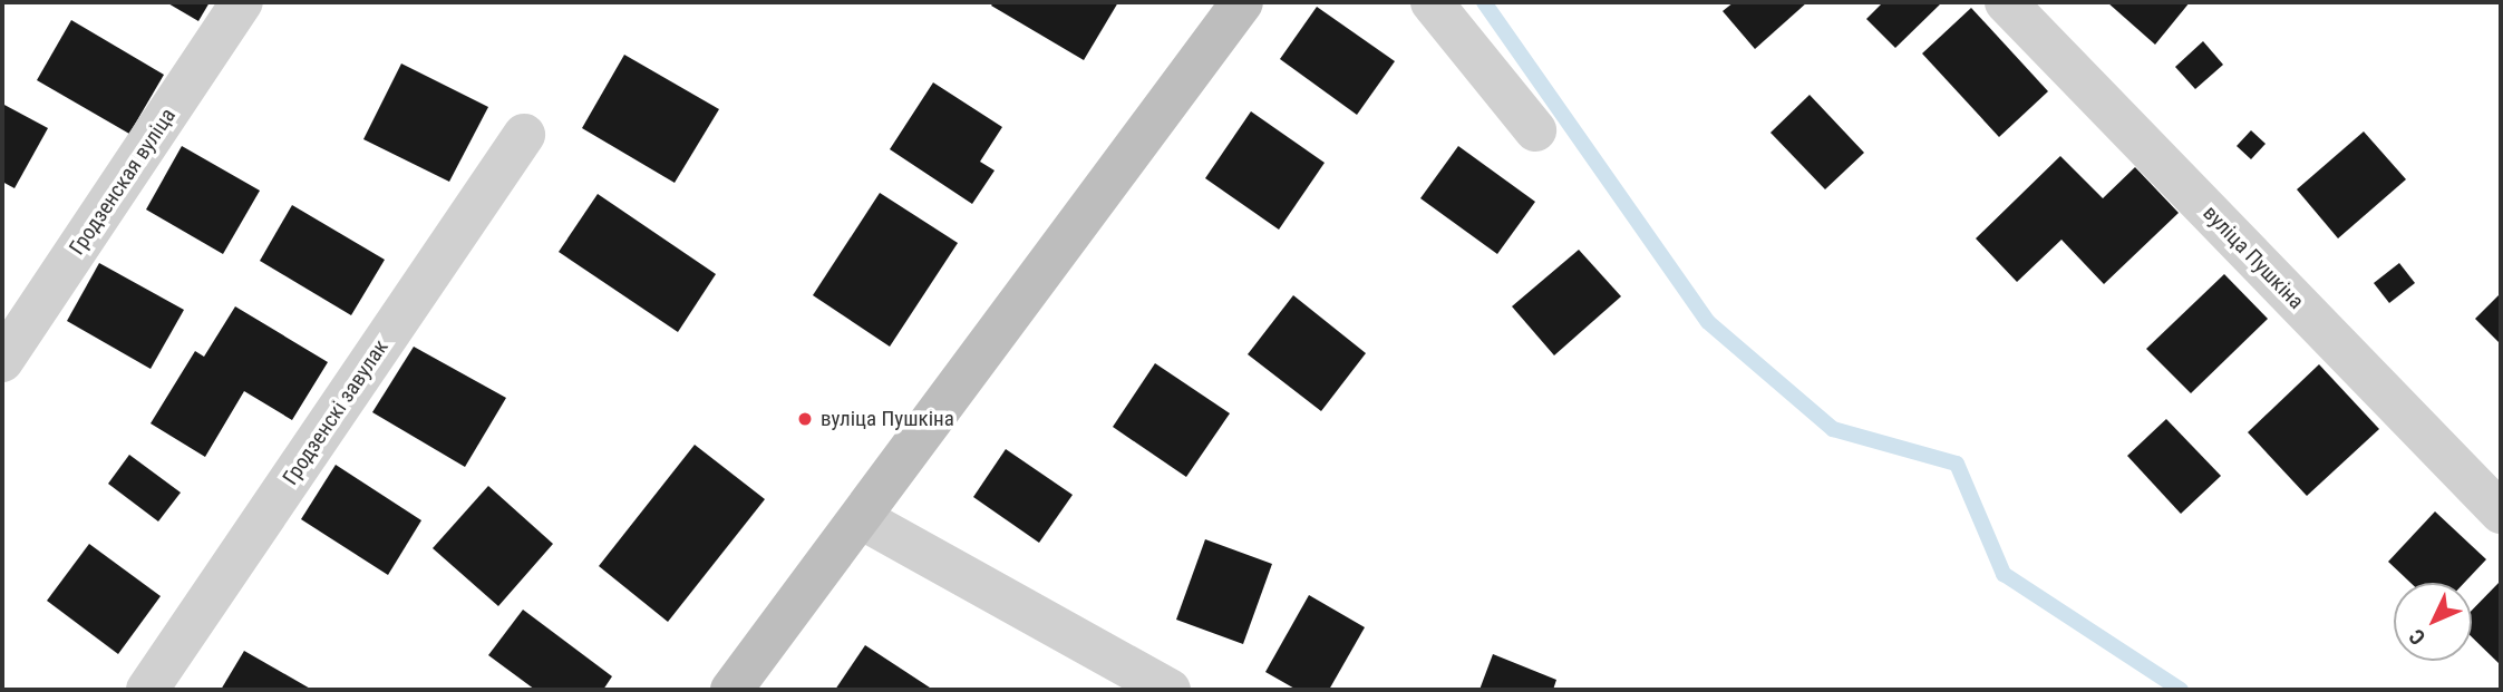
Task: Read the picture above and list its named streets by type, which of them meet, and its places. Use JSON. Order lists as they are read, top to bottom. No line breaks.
{"streets":{"street":["Гродзенская вуліца","вуліца Пушкіна","Гродзенскі завулак"]},"places":["вуліца Пушкіна"],"north":"bottom left"}
